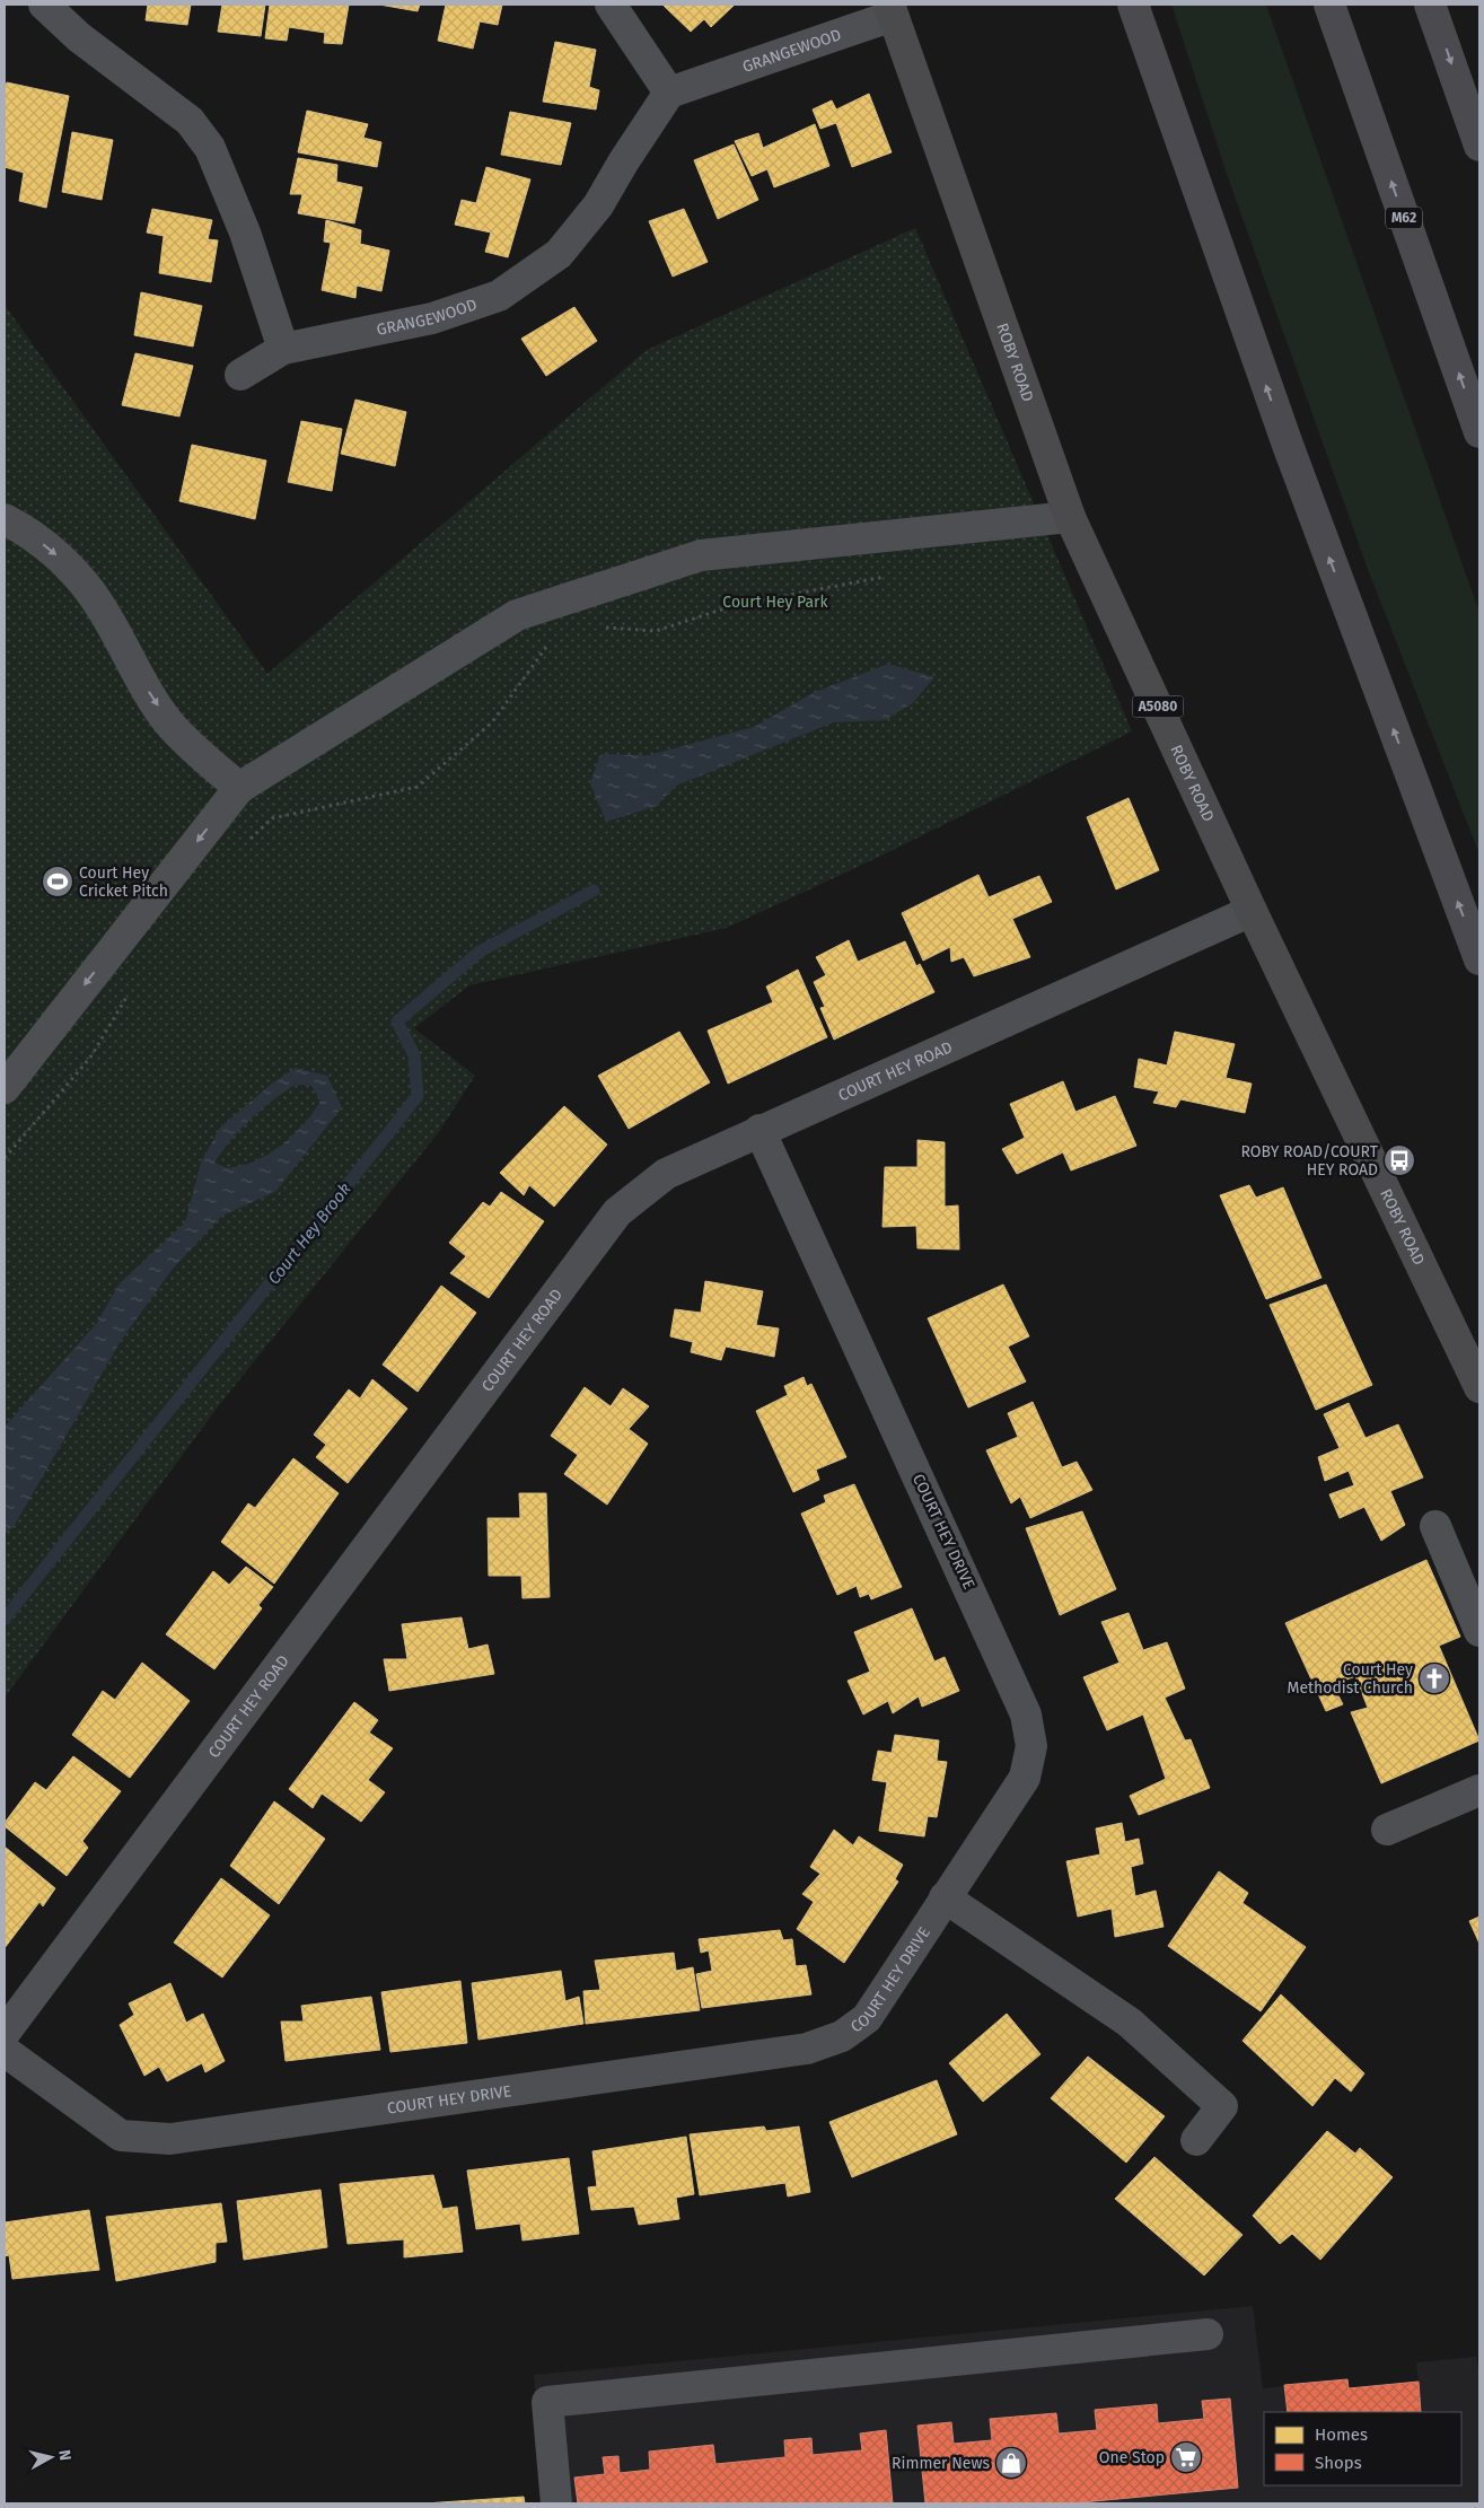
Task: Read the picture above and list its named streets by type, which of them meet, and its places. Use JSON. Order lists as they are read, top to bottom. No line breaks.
{"streets":{"highway":["M62"],"main road":["ROBY ROAD","A5080"],"street":["GRANGEWOOD","COURT HEY ROAD","COURT HEY DRIVE"]},"crossings":[["GRANGEWOOD","ROBY ROAD"],["ROBY ROAD","COURT HEY ROAD"],["COURT HEY ROAD","COURT HEY DRIVE"]],"water":["Court Hey Brook"],"parks":["Court Hey Park"],"places":{"sports":["Court Hey Cricket Pitch"],"bus stop":["ROBY ROAD/COURT HEY ROAD"],"church":["Court Hey Methodist Church"],"supermarket":["One Stop"],"shop":["Rimmer News"]},"legend":["Homes","Shops"],"north":"right"}
